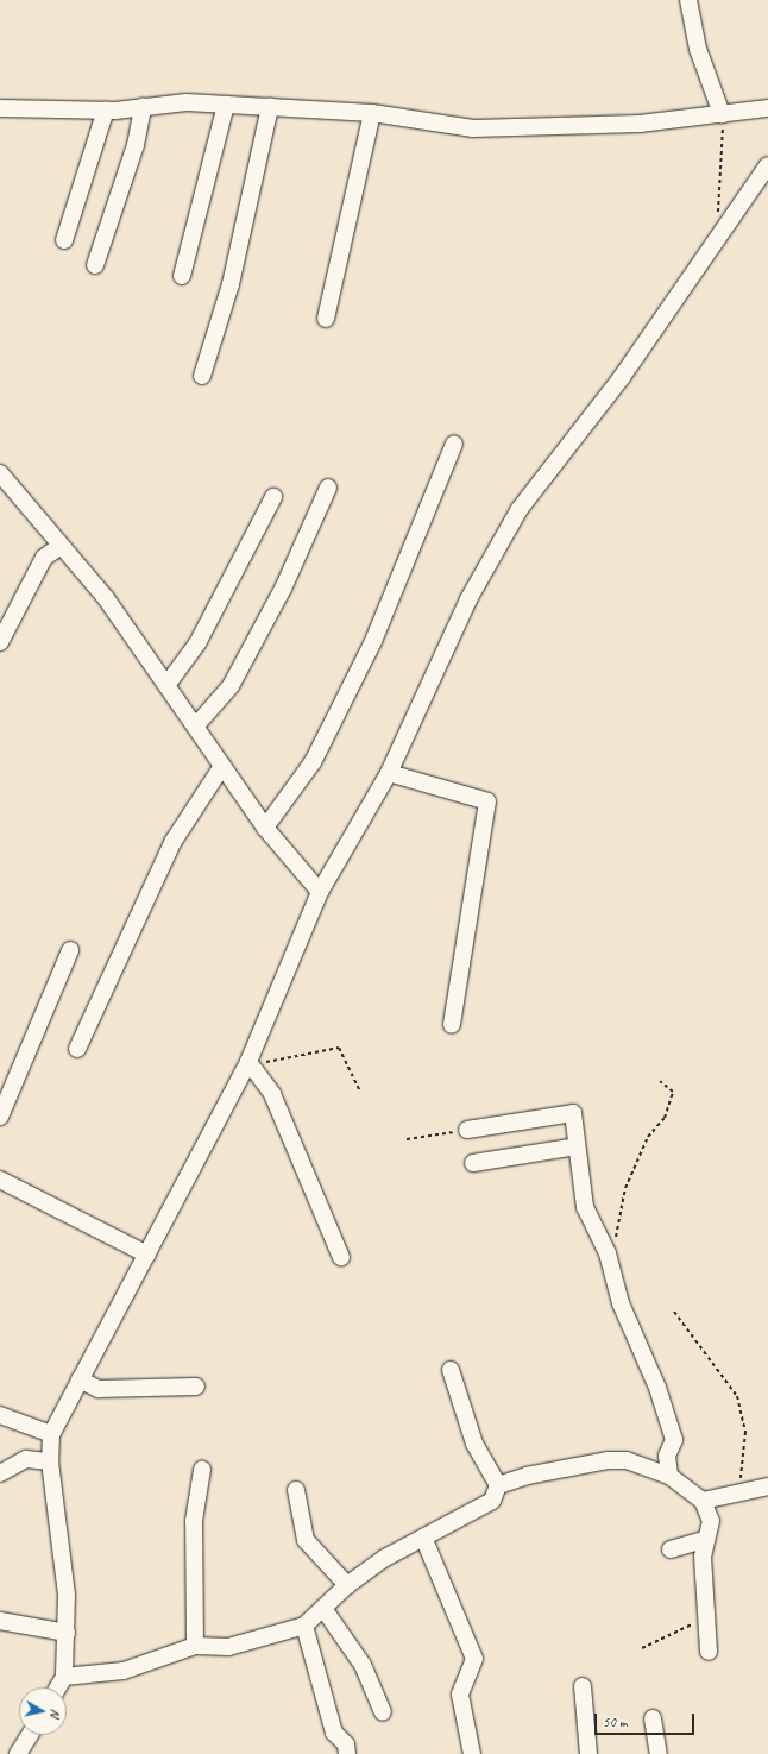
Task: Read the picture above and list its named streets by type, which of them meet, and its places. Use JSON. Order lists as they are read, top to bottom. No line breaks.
{"scale_bar":"50 m","north":"right"}
